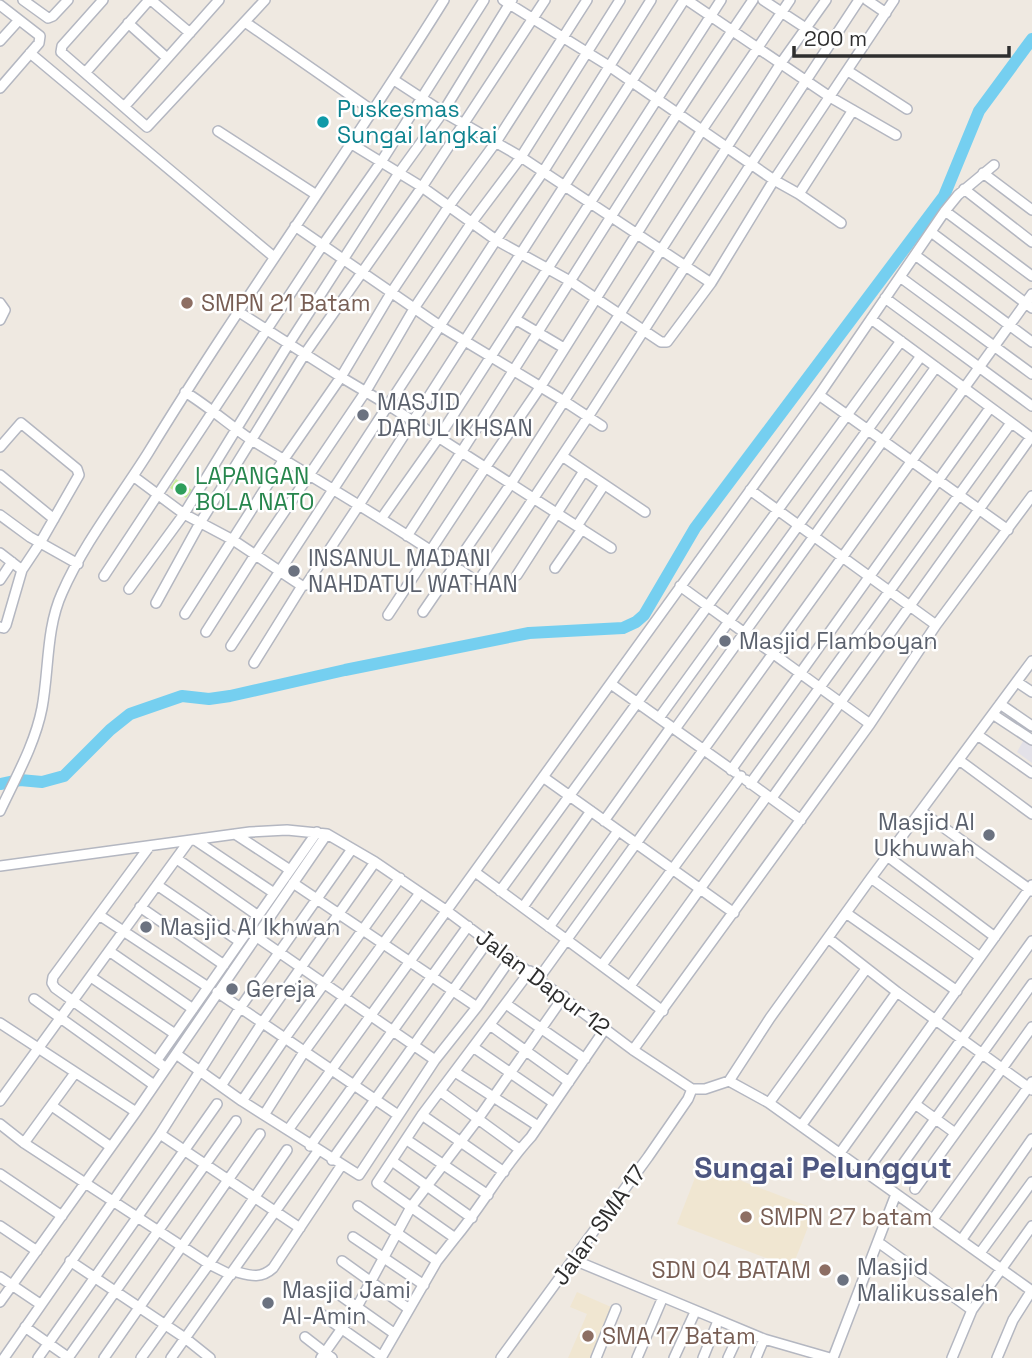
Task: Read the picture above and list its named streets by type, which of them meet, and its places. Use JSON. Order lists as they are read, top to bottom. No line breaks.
{"streets":{"street":["Jalan Dapur 12","Jalan SMA 17"]},"crossings":[["Jalan Dapur 12","Jalan SMA 17"]],"districts":["Sungai Pelunggut"],"places":["Puskesmas Sungai langkai","SMPN 21 Batam","MASJID DARUL IKHSAN","LAPANGAN BOLA NATO","INSANUL MADANI NAHDATUL WATHAN","Masjid Flamboyan","Masjid Al Ukhuwah","Masjid Al Ikhwan","Gereja","SMPN 27 batam","SDN 04 BATAM","Masjid Malikussaleh","Masjid Jami Al-Amin","SMA 17 Batam"],"scale_bar":"200 m"}
